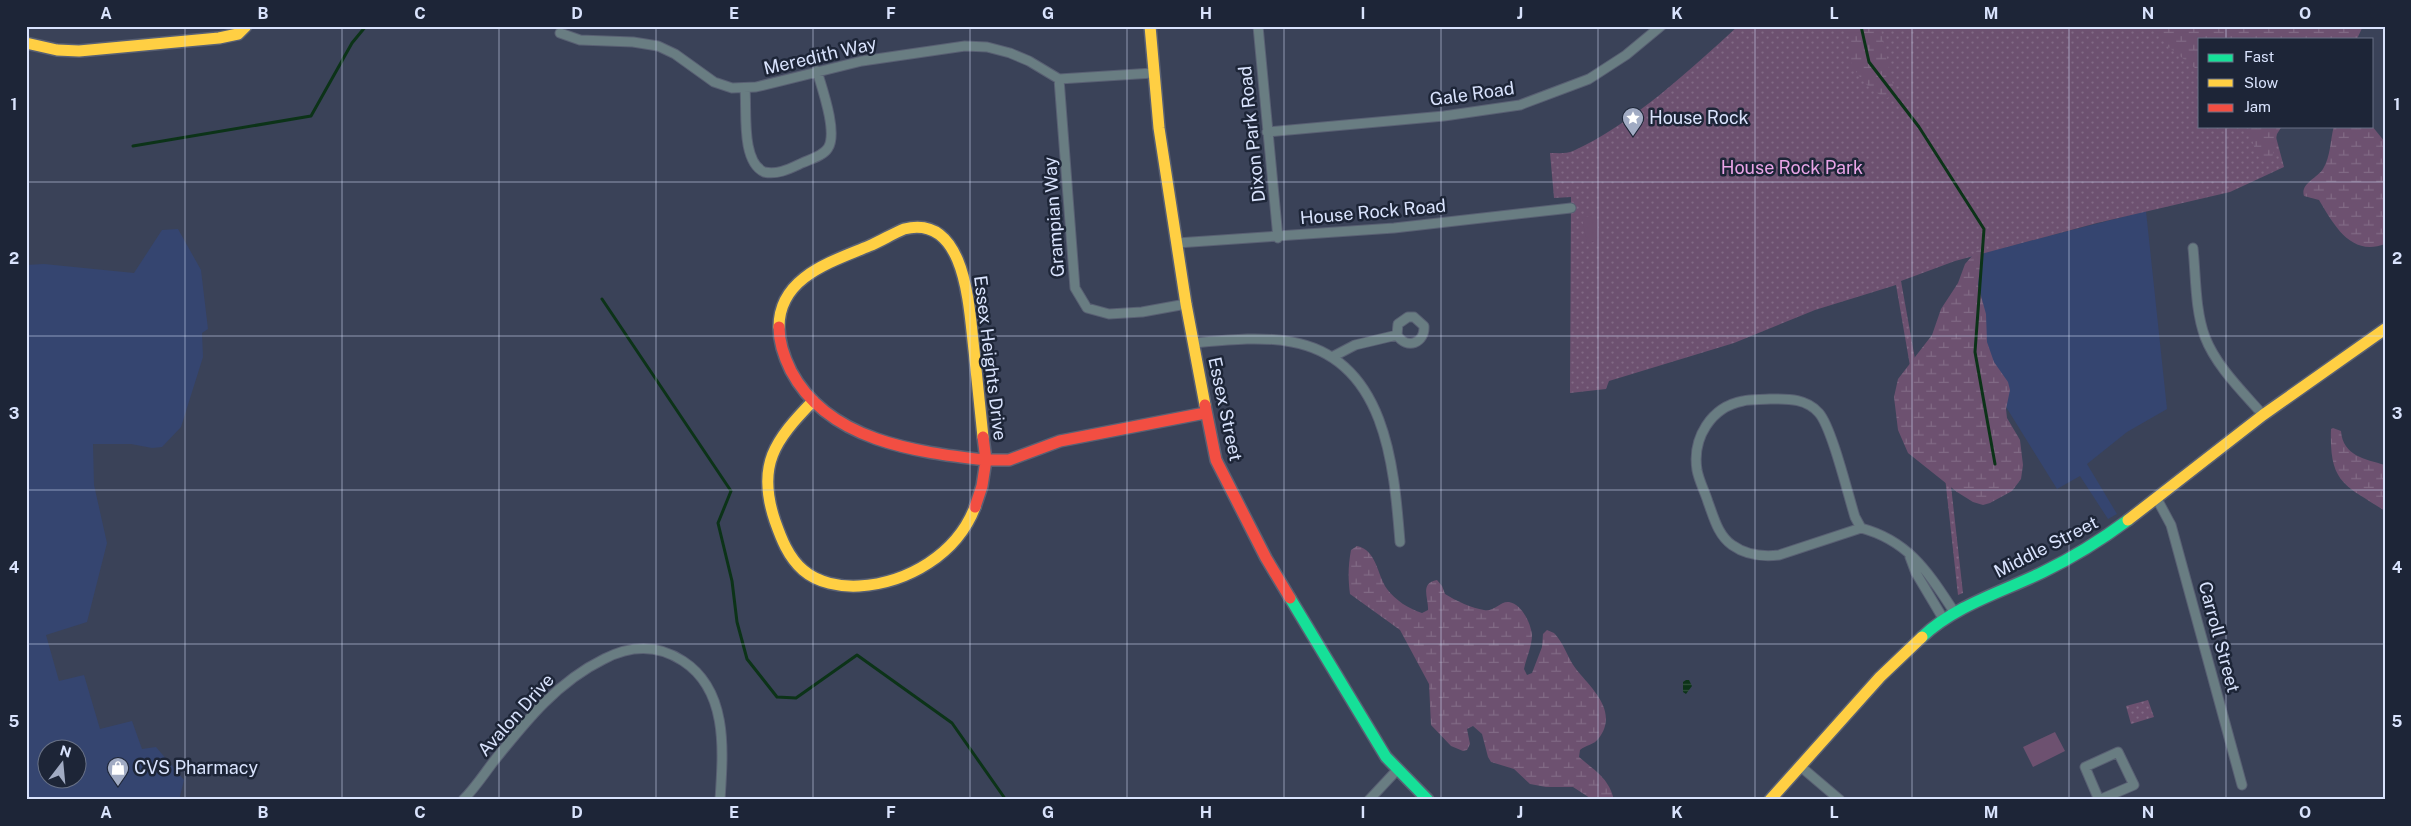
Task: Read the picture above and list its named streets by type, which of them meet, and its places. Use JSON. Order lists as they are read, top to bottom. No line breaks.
{"streets":{"street":["Meredith Way","Gale Road","Dixon Park Road","House Rock Road","Grampian Way","Essex Heights Drive","Essex Street","Middle Street","Carroll Street","Avalon Drive"]},"crossings":[["Meredith Way","Grampian Way"],["Gale Road","Dixon Park Road"],["Dixon Park Road","House Rock Road"],["House Rock Road","Essex Street"],["Grampian Way","Essex Street"],["Essex Heights Drive","Essex Street"],["Middle Street","Carroll Street"]],"parks":["House Rock Park"],"places":{"place":["House Rock"],"shop":["CVS Pharmacy"]},"legend":["Fast","Slow","Jam"],"north":"top","grid":{"columns":["A","B","C","D","E","F","G","H","I","J","K","L","M","N","O"],"rows":["1","2","3","4","5"]}}
